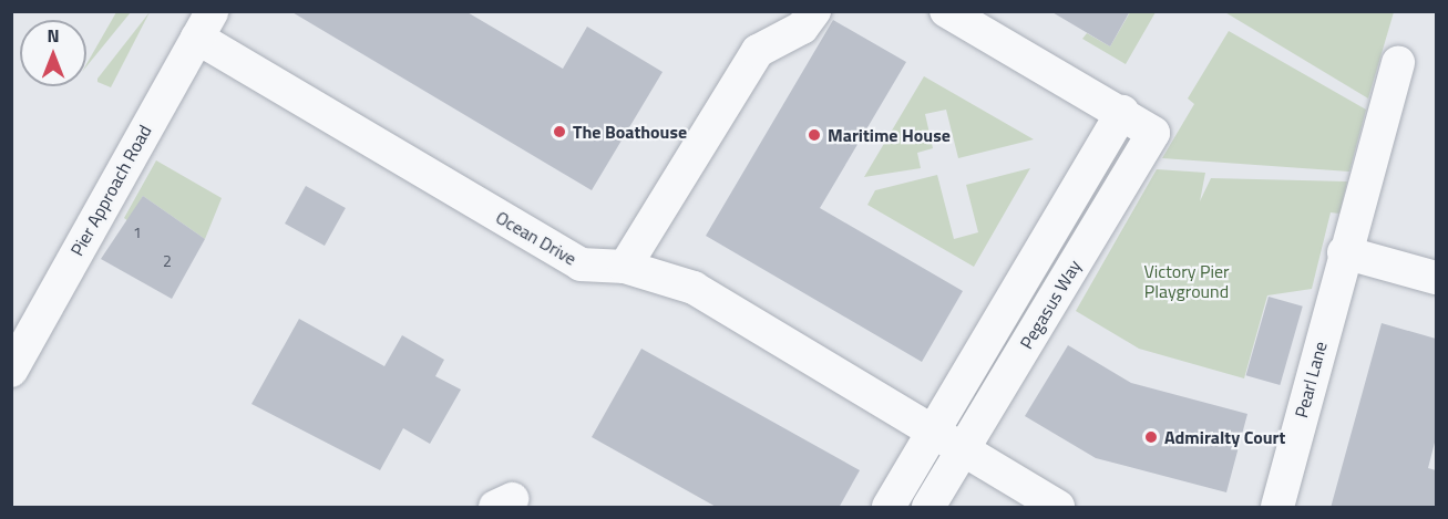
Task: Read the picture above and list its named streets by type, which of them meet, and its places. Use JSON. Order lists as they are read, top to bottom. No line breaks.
{"streets":{"street":["Pier Approach Road","Ocean Drive","Pegasus Way","Pearl Lane"]},"crossings":[["Pier Approach Road","Ocean Drive"],["Ocean Drive","Pegasus Way"]],"parks":["Victory Pier Playground"],"places":["The Boathouse","Maritime House","Admiralty Court"],"house_numbers":["1","2"],"north":"top"}
